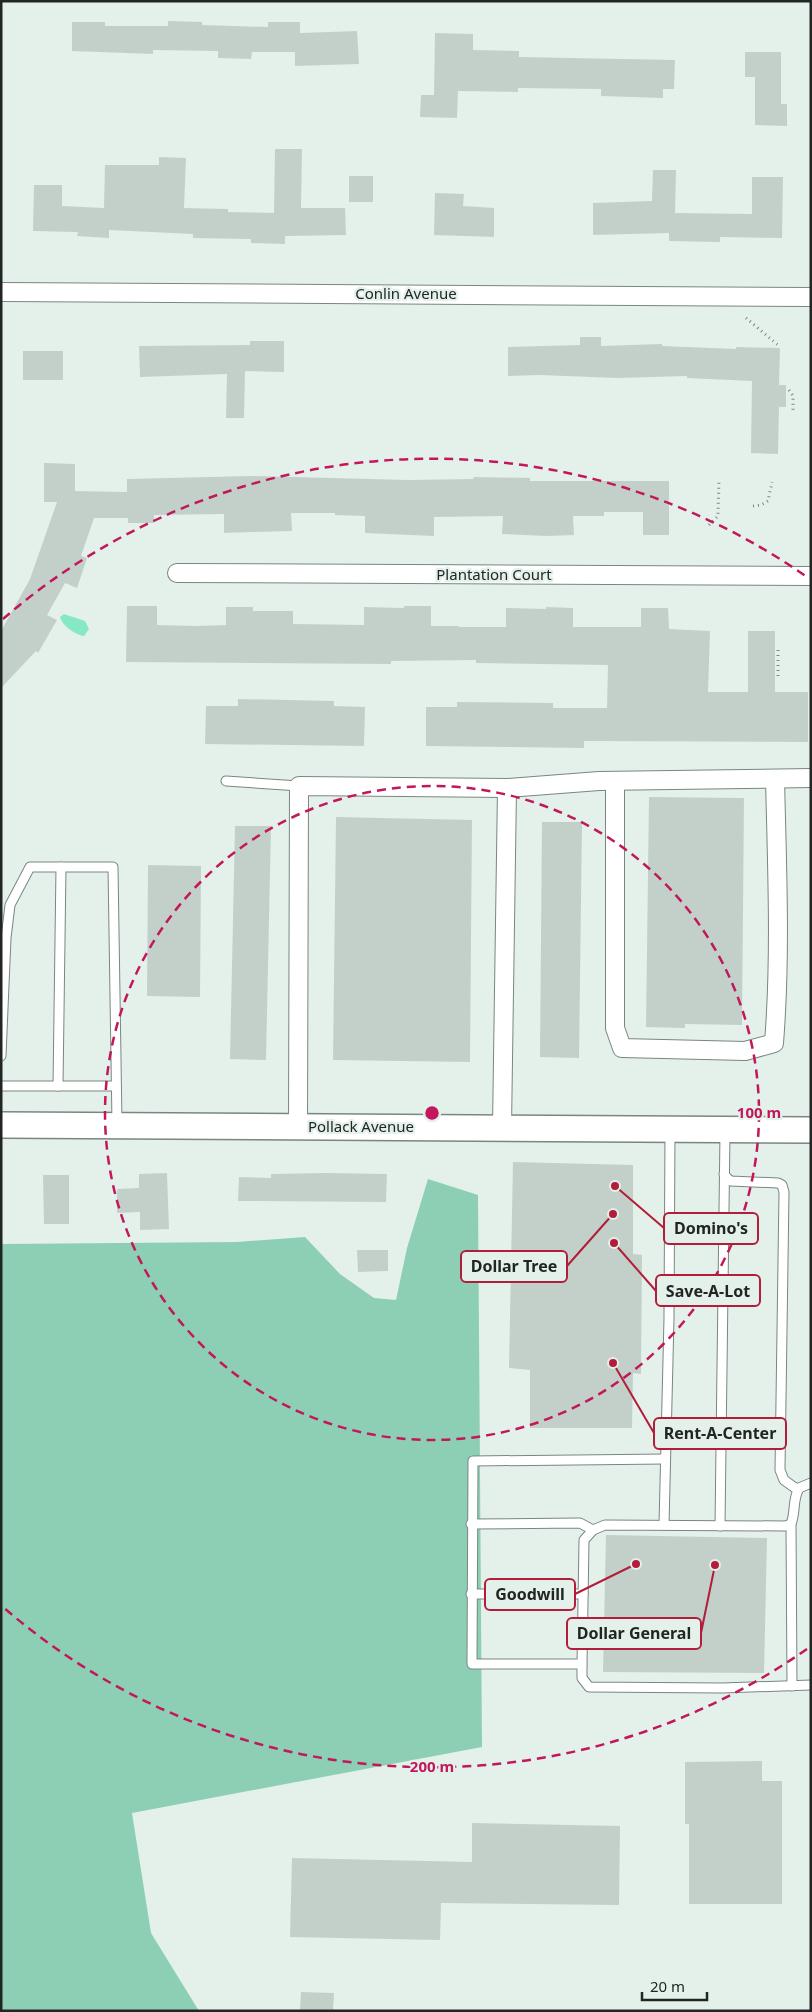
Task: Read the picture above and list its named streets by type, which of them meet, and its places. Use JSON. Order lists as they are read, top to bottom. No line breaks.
{"streets":{"street":["Conlin Avenue","Plantation Court","Pollack Avenue"]},"places":["Domino's","Dollar Tree","Save-A-Lot","Rent-A-Center","Goodwill","Dollar General"],"scale_bar":"20 m","rings":["100 m","200 m"]}
